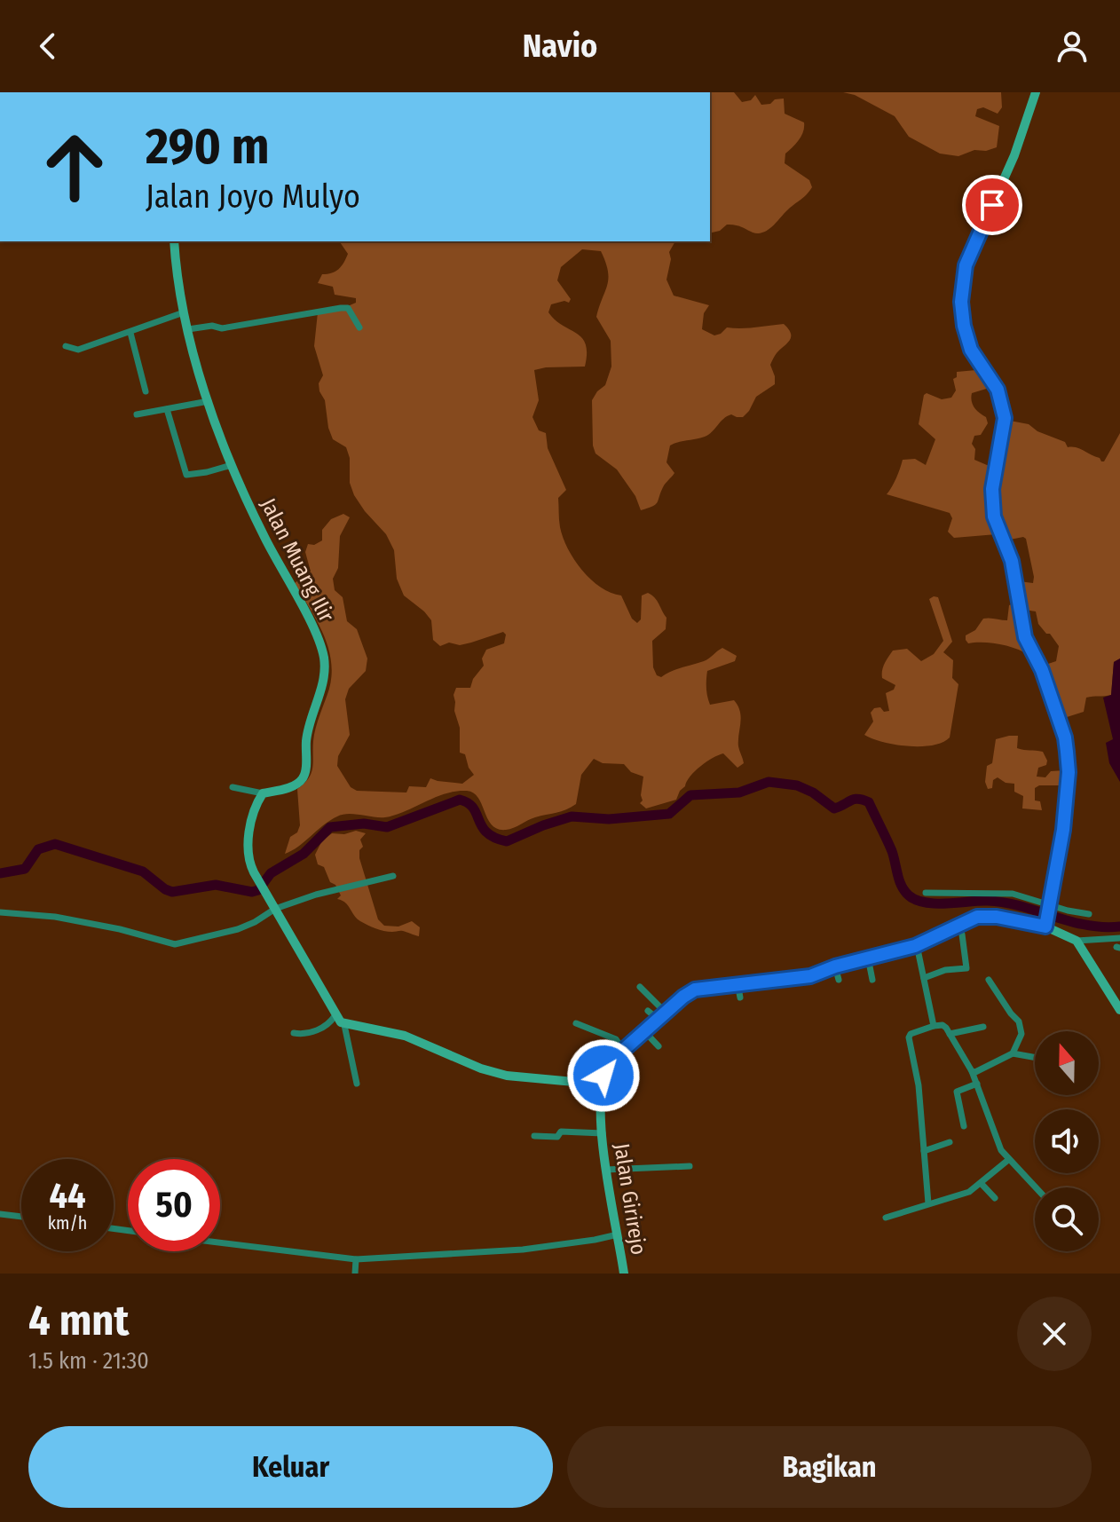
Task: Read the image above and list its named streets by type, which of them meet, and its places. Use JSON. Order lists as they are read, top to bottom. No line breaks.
{"streets":{"main road":["Jalan Muang Ilir","Jalan Girirejo"]},"north":"top","page":{"header":"Navio","turn":["290 m","Jalan Joyo Mulyo"],"speed":"44 km/h","limit":"50","heading":["4 mnt","1.5 km · 21:30"],"buttons":["Keluar","Bagikan"]}}
